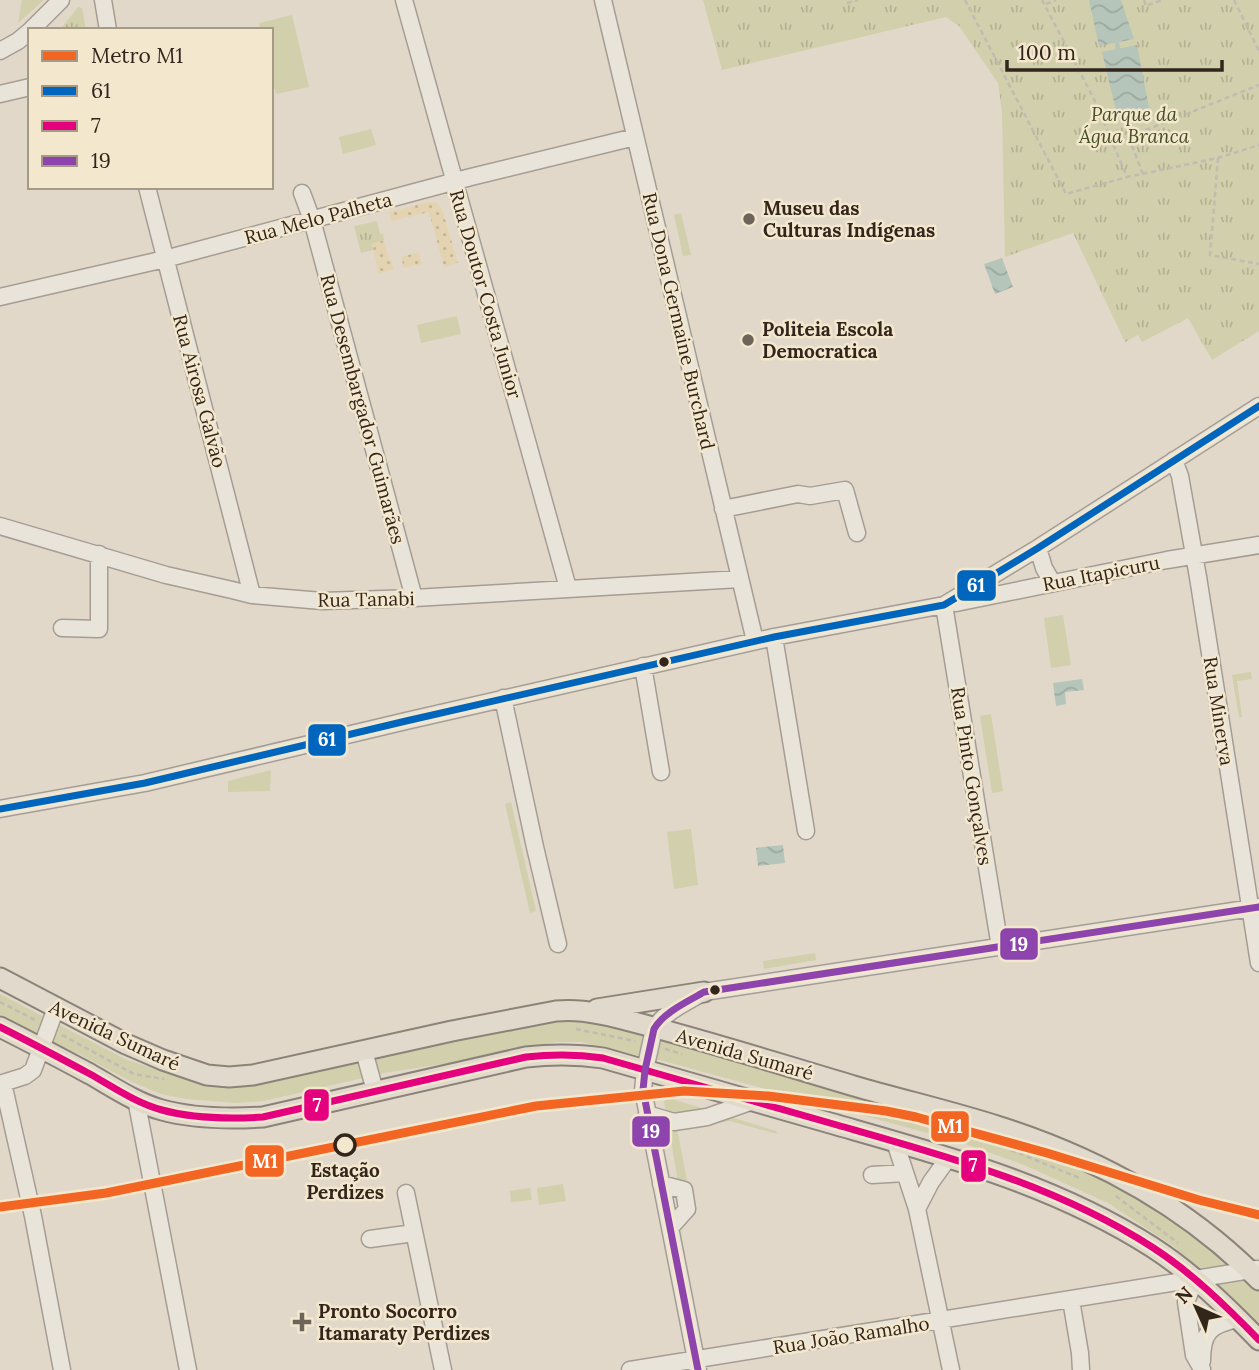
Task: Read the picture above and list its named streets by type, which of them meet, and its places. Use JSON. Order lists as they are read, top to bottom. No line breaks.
{"streets":{"main road":["Avenida Sumaré"],"street":["Rua Melo Palheta","Rua Doutor Costa Junior","Rua Dona Germaine Burchard","Rua Airosa Galvão","Rua Desembargador Guimarães","Rua Itapicuru","Rua Tanabi","Rua Minerva","Rua Pinto Gonçalves","Rua João Ramalho"]},"crossings":[["Rua Melo Palheta","Rua Doutor Costa Junior"],["Rua Melo Palheta","Rua Dona Germaine Burchard"],["Rua Melo Palheta","Rua Airosa Galvão"],["Rua Melo Palheta","Rua Desembargador Guimarães"],["Rua Doutor Costa Junior","Rua Tanabi"],["Rua Dona Germaine Burchard","Rua Itapicuru"],["Rua Dona Germaine Burchard","Rua Tanabi"],["Rua Airosa Galvão","Rua Tanabi"],["Rua Desembargador Guimarães","Rua Tanabi"],["Rua Itapicuru","Rua Minerva"],["Rua Itapicuru","Rua Pinto Gonçalves"],["Avenida Sumaré","Rua João Ramalho"]],"parks":["Parque da Água Branca"],"places":{"other":["Museu das Culturas Indígenas","Politeia Escola Democratica","Estação Perdizes"],"health":["Pronto Socorro Itamaraty Perdizes"]},"lines":["transit line 61","transit line 19","transit line 7","metro line M1"],"legend":["Metro M1","61","7","19"],"scale_bar":"100 m","north":"top left"}
